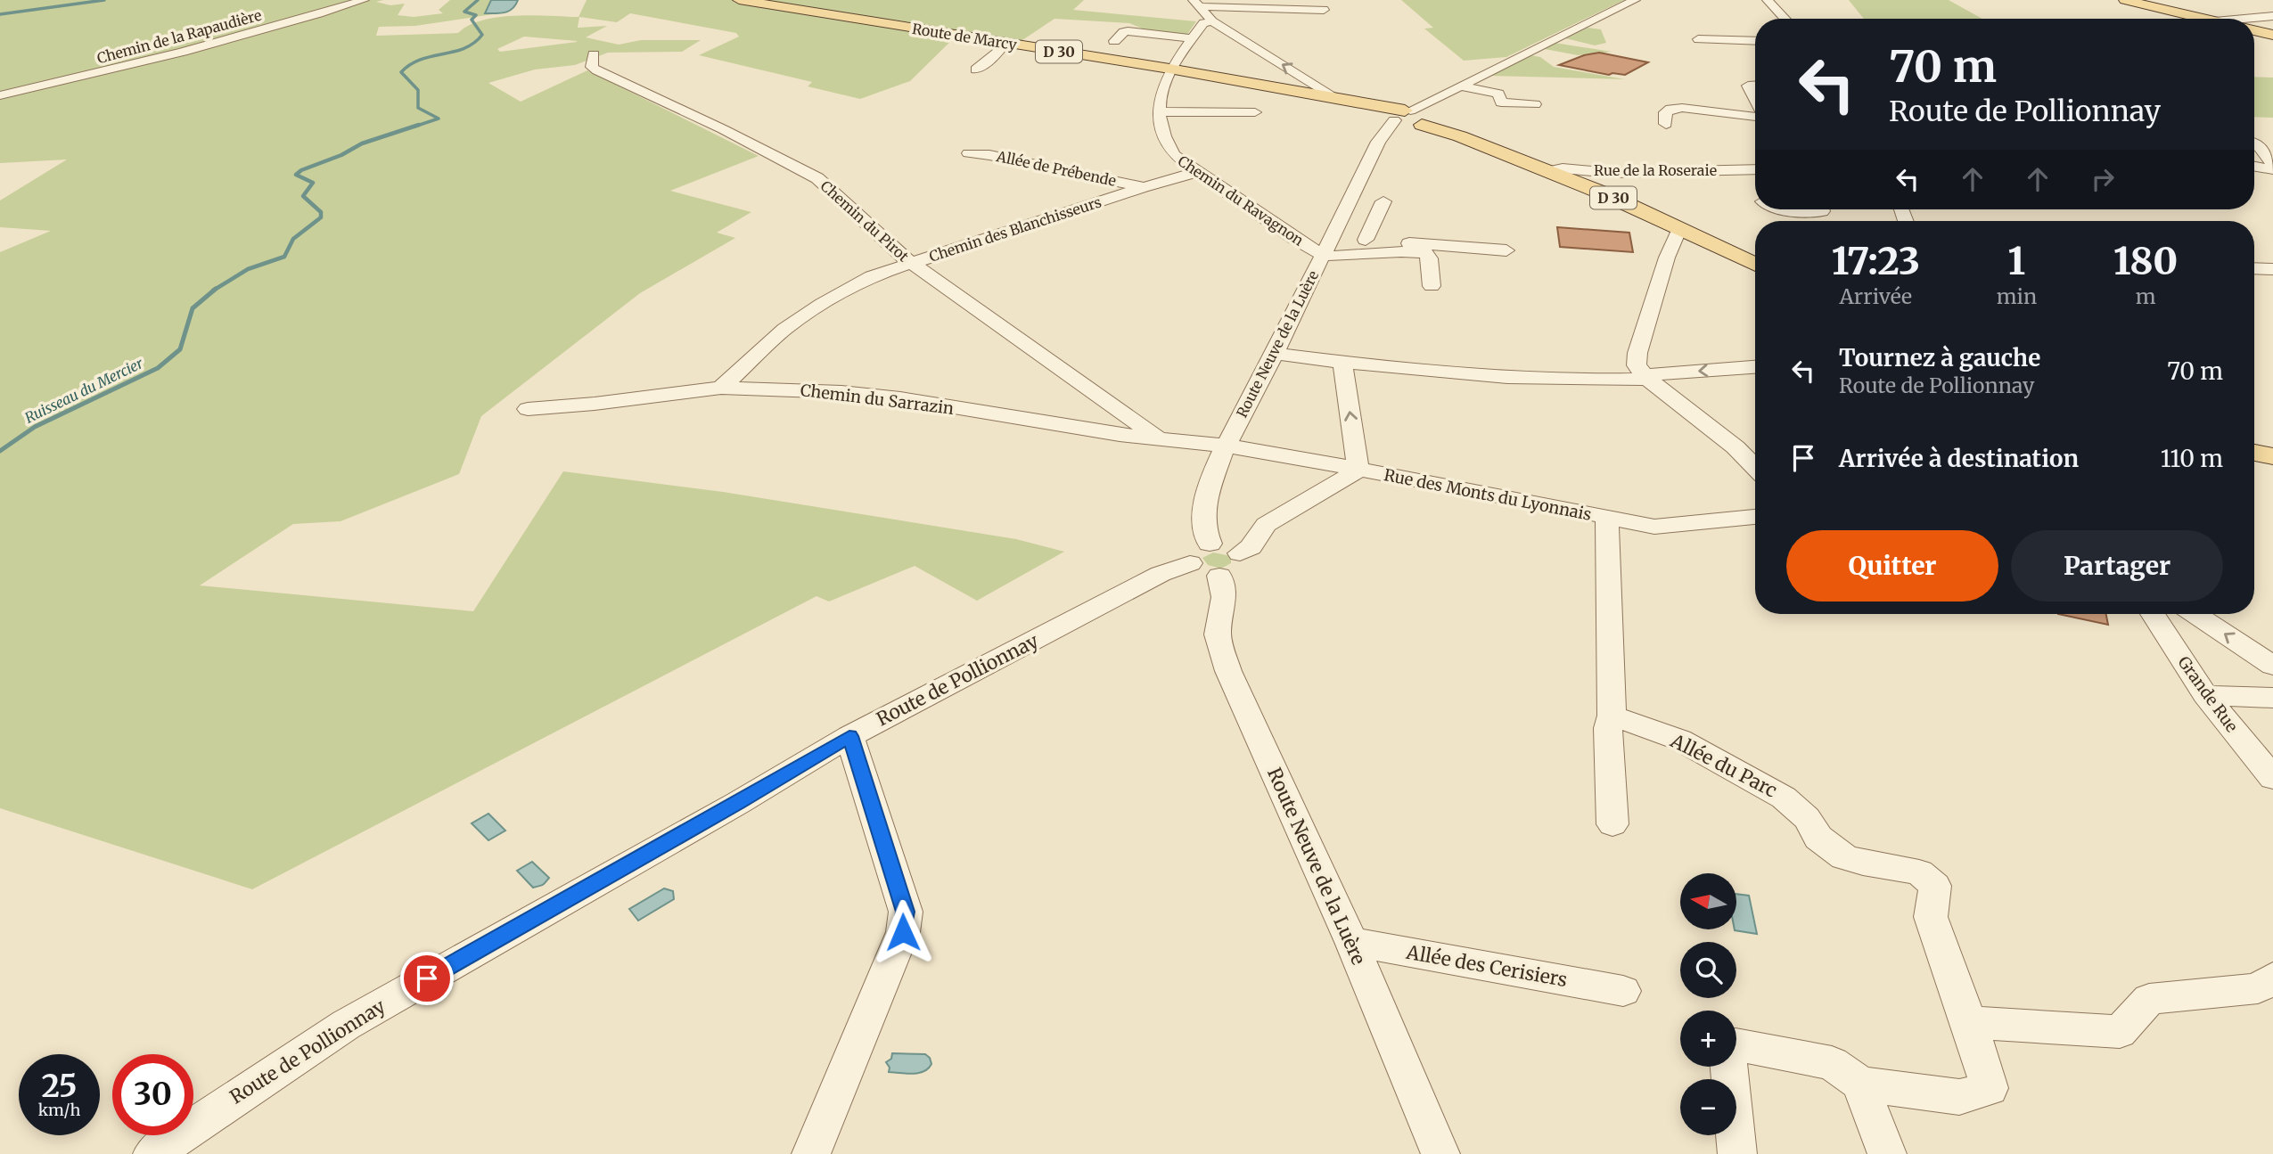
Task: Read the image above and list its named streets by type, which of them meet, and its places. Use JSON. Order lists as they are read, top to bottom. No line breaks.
{"streets":{"main road":["Route de Marcy","D 30"],"street":["Chemin de la Rapaudière","Allée de Prébende","Rue de la Roseraie","Chemin du Ravagnon","Chemin du Pirot","Chemin des Blanchisseurs","Route Neuve de la Luère","Chemin du Sarrazin","Rue des Monts du Lyonnais","Route de Pollionnay","Grande Rue","Allée du Parc","Allée des Cerisiers"]},"crossings":[["Route de Marcy","D 30"],["Route de Marcy","Chemin du Ravagnon"],["Route de Marcy","Route Neuve de la Luère"],["D 30","Rue de la Roseraie"],["D 30","Route Neuve de la Luère"],["Allée de Prébende","Chemin des Blanchisseurs"],["Chemin du Ravagnon","Chemin des Blanchisseurs"],["Chemin du Ravagnon","Route Neuve de la Luère"],["Chemin du Pirot","Chemin des Blanchisseurs"],["Chemin du Pirot","Chemin du Sarrazin"],["Chemin des Blanchisseurs","Chemin du Sarrazin"],["Route Neuve de la Luère","Chemin du Sarrazin"],["Route Neuve de la Luère","Rue des Monts du Lyonnais"],["Route Neuve de la Luère","Route de Pollionnay"],["Route Neuve de la Luère","Allée des Cerisiers"],["Chemin du Sarrazin","Rue des Monts du Lyonnais"]],"water":["Ruisseau du Mercier"],"north":"left","page":{"turn":["70 m","Route de Pollionnay"],"eta":["17:23","Arrivée","1","min","180","m"],"list":[{"name":"Tournez à gauche","note":"Route de Pollionnay","value":"70 m"},{"name":"Arrivée à destination","value":"110 m"}],"buttons":["Quitter","Partager"],"map_buttons":["+","−"],"speed":"25 km/h","limit":"30"}}
